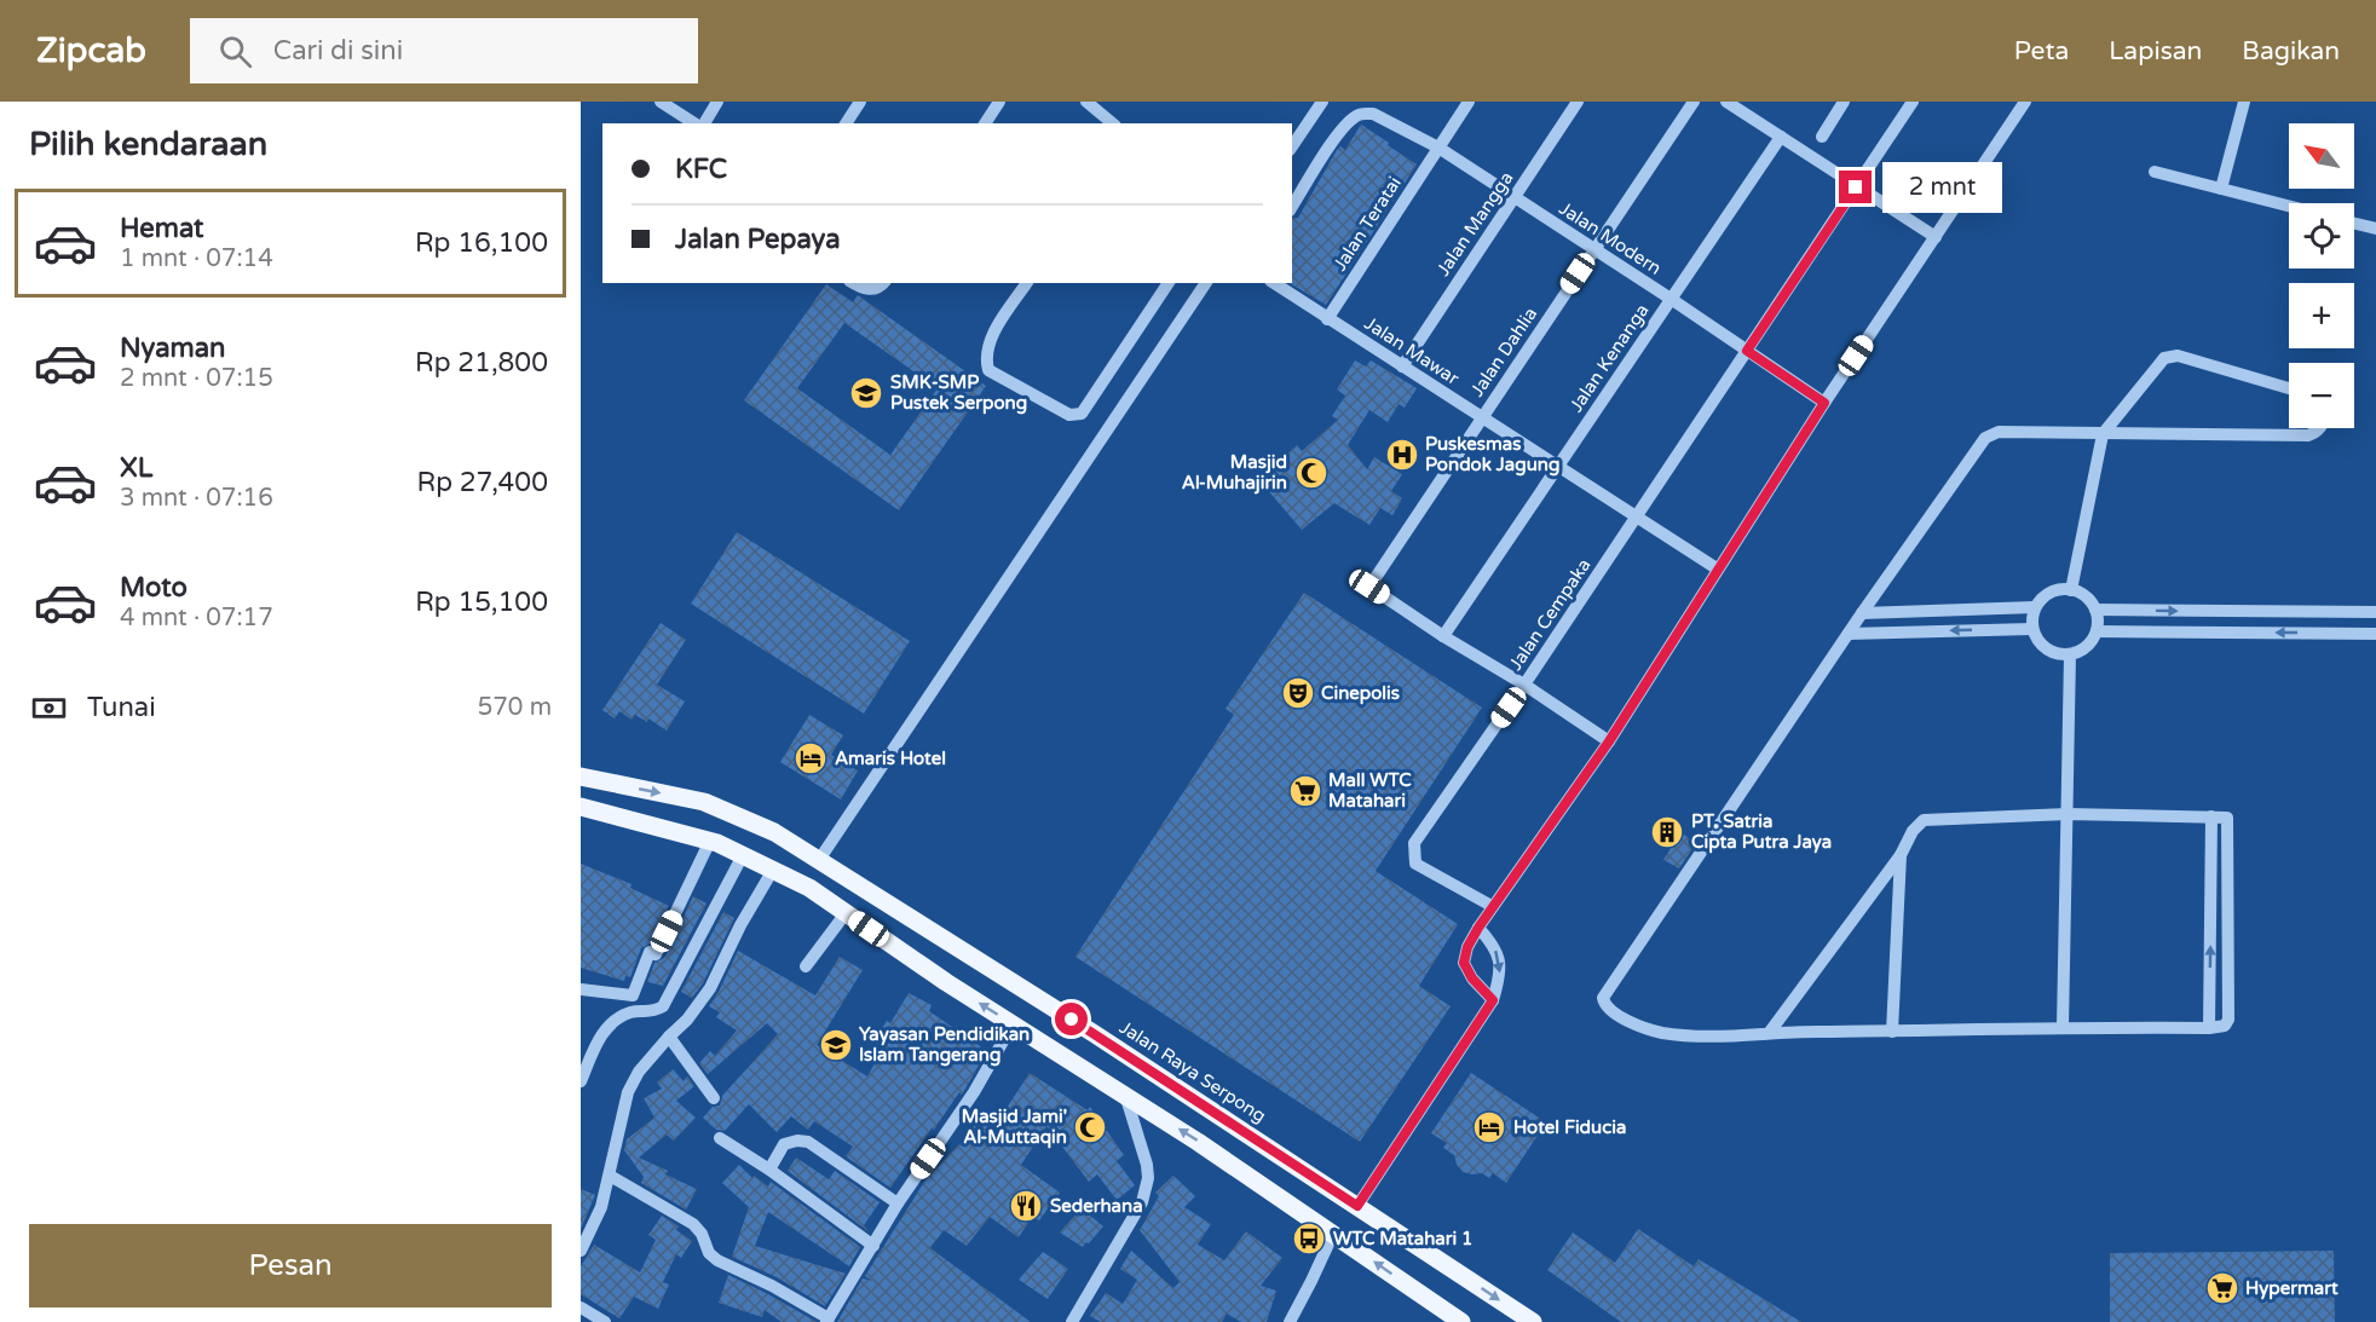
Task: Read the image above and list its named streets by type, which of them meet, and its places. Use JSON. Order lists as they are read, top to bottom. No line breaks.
{"streets":{"main road":["Jalan Raya Serpong"],"street":["Jalan Teratai","Jalan Mangga","Jalan Modern","Jalan Mawar","Jalan Dahlia","Jalan Kenanga","Jalan Cempaka"]},"crossings":[["Jalan Teratai","Jalan Modern"],["Jalan Teratai","Jalan Mawar"],["Jalan Mangga","Jalan Modern"],["Jalan Mangga","Jalan Mawar"],["Jalan Modern","Jalan Dahlia"],["Jalan Modern","Jalan Kenanga"],["Jalan Modern","Jalan Cempaka"],["Jalan Mawar","Jalan Dahlia"],["Jalan Mawar","Jalan Kenanga"],["Jalan Mawar","Jalan Cempaka"],["Jalan Dahlia","Jalan Kenanga"]],"places":{"school or university":["SMK-SMP Pustek Serpong","Yayasan Pendidikan Islam Tangerang"],"hospital":["Puskesmas Pondok Jagung"],"mosque":["Masjid Al-Muhajirin","Masjid Jami' Al-Muttaqin"],"theatre":["Cinepolis"],"hotel":["Amaris Hotel","Hotel Fiducia"],"supermarket":["Mall WTC Matahari","Hypermart"],"building":["PT. Satria Cipta Putra Jaya"],"restaurant":["Sederhana"],"bus stop":["WTC Matahari 1"]},"north":"top left","page":{"header":"Zipcab","search":"Cari di sini","nav":["Peta","Lapisan","Bagikan"],"heading":"Pilih kendaraan","map_buttons":["+","−"],"banner":["KFC","Jalan Pepaya"],"bubble":"2 mnt","list":[{"name":"Hemat","note":"1 mnt · 07:14","value":"Rp 16,100"},{"name":"Nyaman","note":"2 mnt · 07:15","value":"Rp 21,800"},{"name":"XL","note":"3 mnt · 07:16","value":"Rp 27,400"},{"name":"Moto","note":"4 mnt · 07:17","value":"Rp 15,100"}],"pay":["Tunai","570 m"],"buttons":"Pesan"}}
